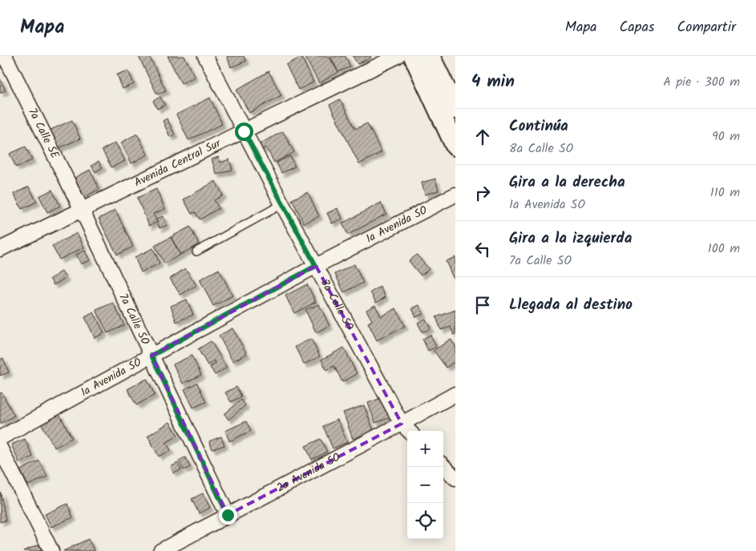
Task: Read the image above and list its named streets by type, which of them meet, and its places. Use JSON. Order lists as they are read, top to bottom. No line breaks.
{"streets":{"street":["7a Calle SE","Avenida Central Sur","1a Avenida SO","8a Calle SO","7a Calle SO","2a Avenida SO"]},"crossings":[["7a Calle SE","Avenida Central Sur"],["7a Calle SE","7a Calle SO"],["Avenida Central Sur","8a Calle SO"],["Avenida Central Sur","7a Calle SO"],["1a Avenida SO","8a Calle SO"],["1a Avenida SO","7a Calle SO"],["8a Calle SO","2a Avenida SO"],["7a Calle SO","2a Avenida SO"]],"page":{"header":"Mapa","nav":["Mapa","Capas","Compartir"],"heading":["4 min","A pie · 300 m"],"list":[["Continúa","8a Calle SO","90 m"],["Gira a la derecha","1a Avenida SO","110 m"],["Gira a la izquierda","7a Calle SO","100 m"],"Llegada al destino"],"map_buttons":["+","−"]}}
